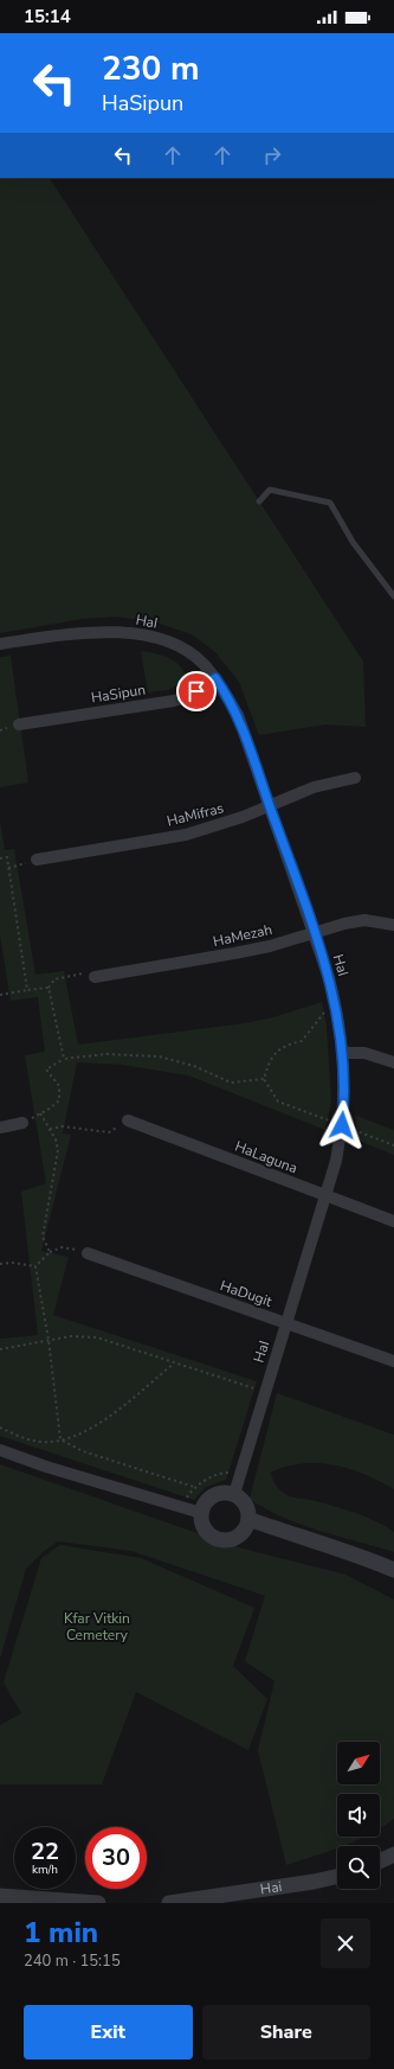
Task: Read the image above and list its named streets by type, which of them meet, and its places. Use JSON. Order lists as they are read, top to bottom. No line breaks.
{"streets":{"street":["HaI","HaSipun","HaMifras","HaMezah","HaLaguna","HaDugit","Hai"]},"crossings":[["HaI","HaSipun"],["HaI","HaMifras"],["HaI","HaMezah"],["HaI","HaLaguna"],["HaI","HaDugit"]],"parks":["Kfar Vitkin Cemetery"],"north":"top right","page":{"status":"15:14","turn":["230 m","HaSipun"],"speed":"22 km/h","limit":"30","heading":["1 min","240 m · 15:15"],"buttons":["Exit","Share"]}}
